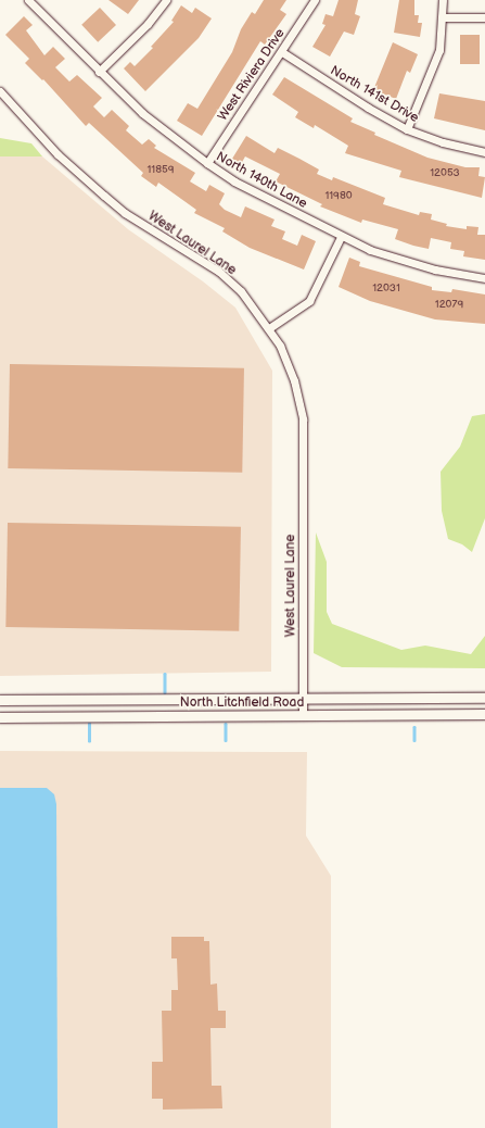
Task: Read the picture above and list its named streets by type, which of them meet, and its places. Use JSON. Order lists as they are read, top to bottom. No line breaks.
{"streets":{"main road":["North Litchfield Road"],"street":["West Riviera Drive","North 141st Drive","North 140th Lane","West Laurel Lane"]},"crossings":[["West Riviera Drive","North 141st Drive"],["West Riviera Drive","North 140th Lane"],["West Laurel Lane","North Litchfield Road"]],"house_numbers":["11859","12053","11980","12031","12079"]}
